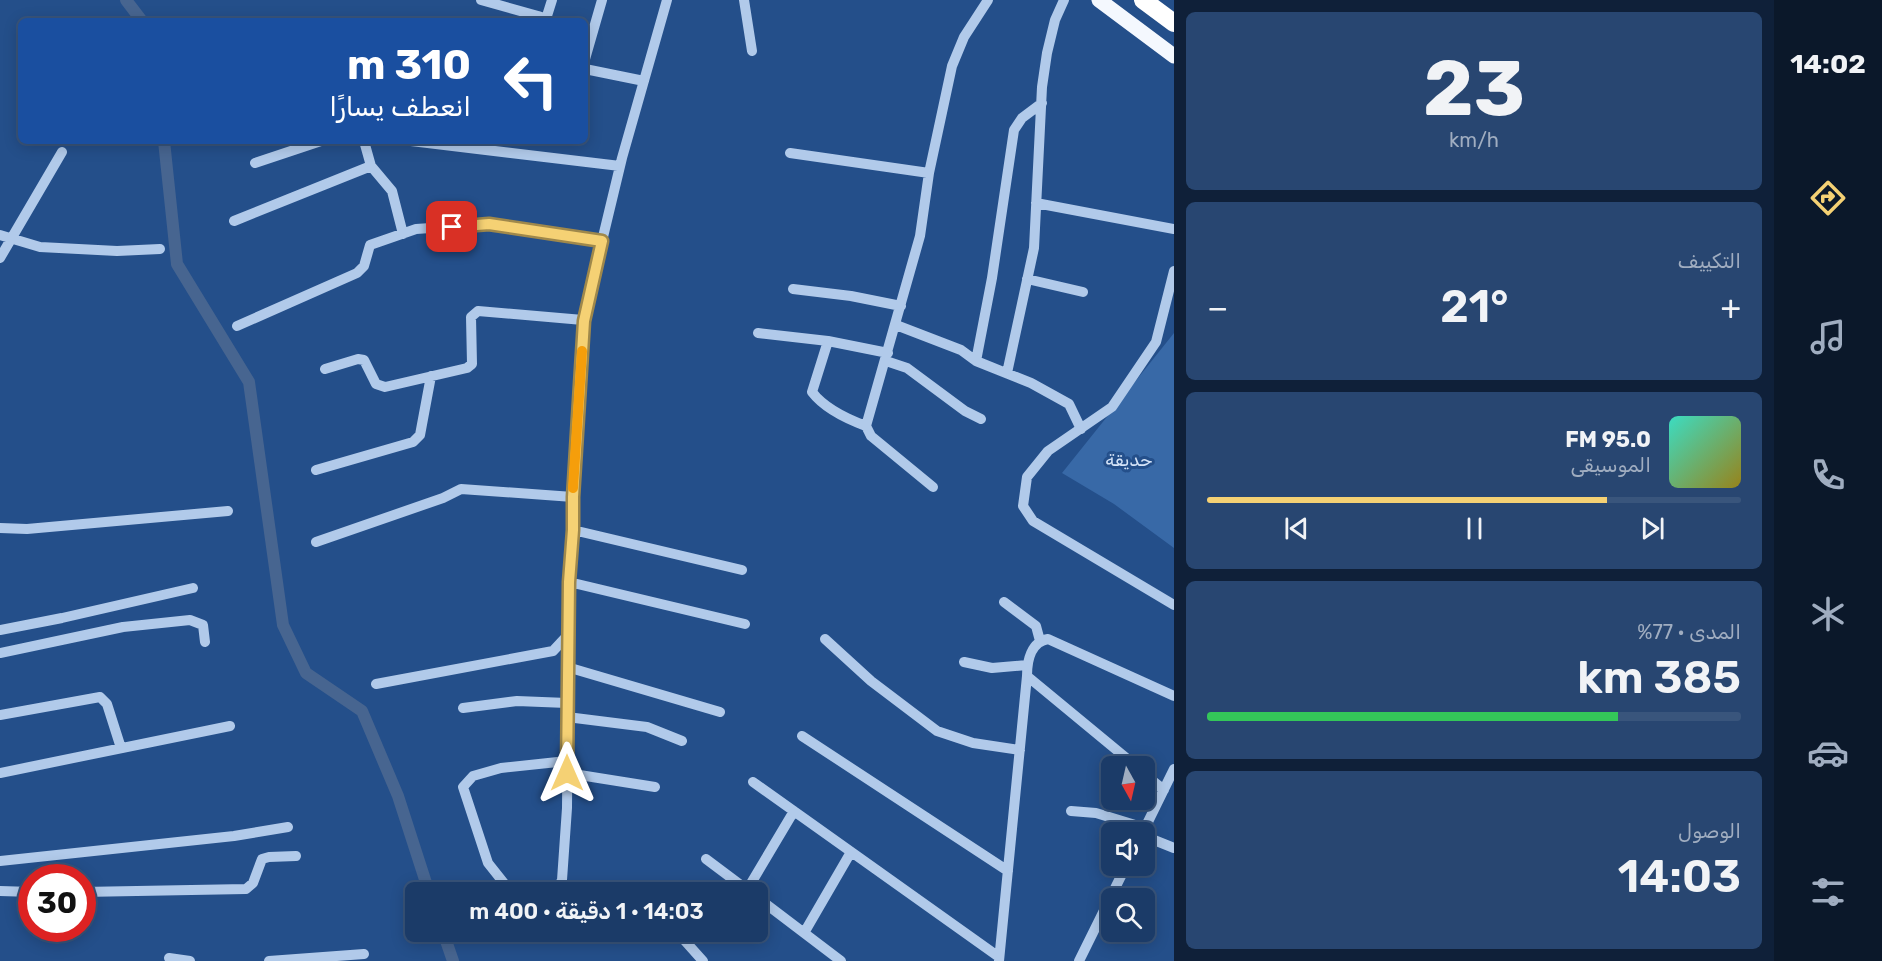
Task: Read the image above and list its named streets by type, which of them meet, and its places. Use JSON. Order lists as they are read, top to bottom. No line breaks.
{"parks":["حديقة"],"north":"bottom","page":{"tabs":"14:02","tile":[["23","km/h"],"التكييف",["المدى · 77%","385 km"],["الوصول","14:03"]],"turn":["310 m","انعطف يسارًا"],"heat":["−","21°","+"],"song":["95.0 FM","الموسيقى"],"limit":"30","trip":"14:03 · 1 دقيقة · 400 m"}}
